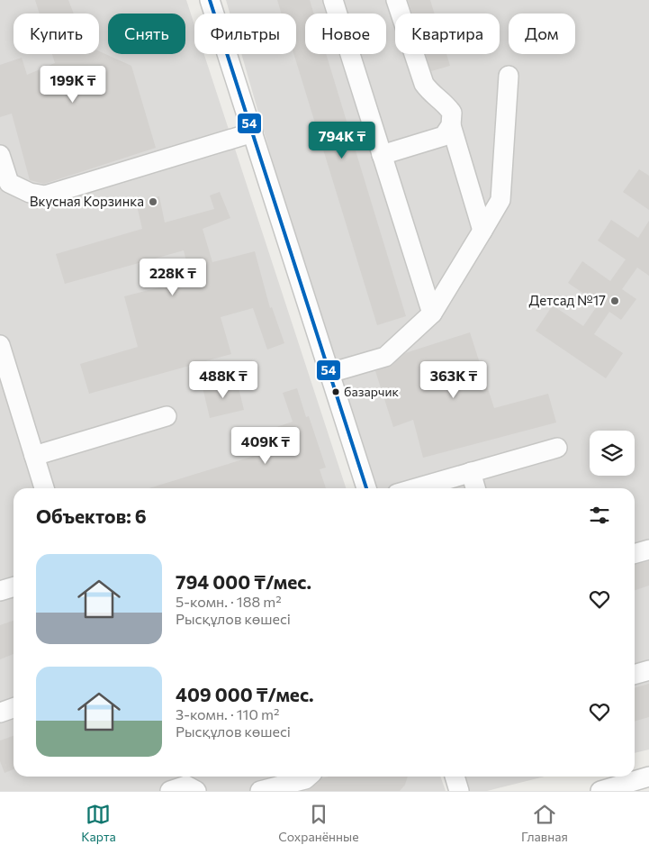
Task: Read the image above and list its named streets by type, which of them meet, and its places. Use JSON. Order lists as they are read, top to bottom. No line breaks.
{"places":["Вкусная Корзинка","Детсад №17","базарчик"],"lines":["transit line 54"],"page":{"chip":["Купить","Снять","Фильтры","Новое","Квартира","Дом"],"price":["199K ₸","794K ₸","228K ₸","488K ₸","363K ₸","409K ₸"],"heading":"Объектов: 6","list":[{"name":"794 000 ₸/мес.","note":"5-комн. · 188 m² · Рысқұлов көшесі"},{"name":"409 000 ₸/мес.","note":"3-комн. · 110 m² · Рысқұлов көшесі"}],"tabs":["Карта","Сохранённые","Главная"]}}
